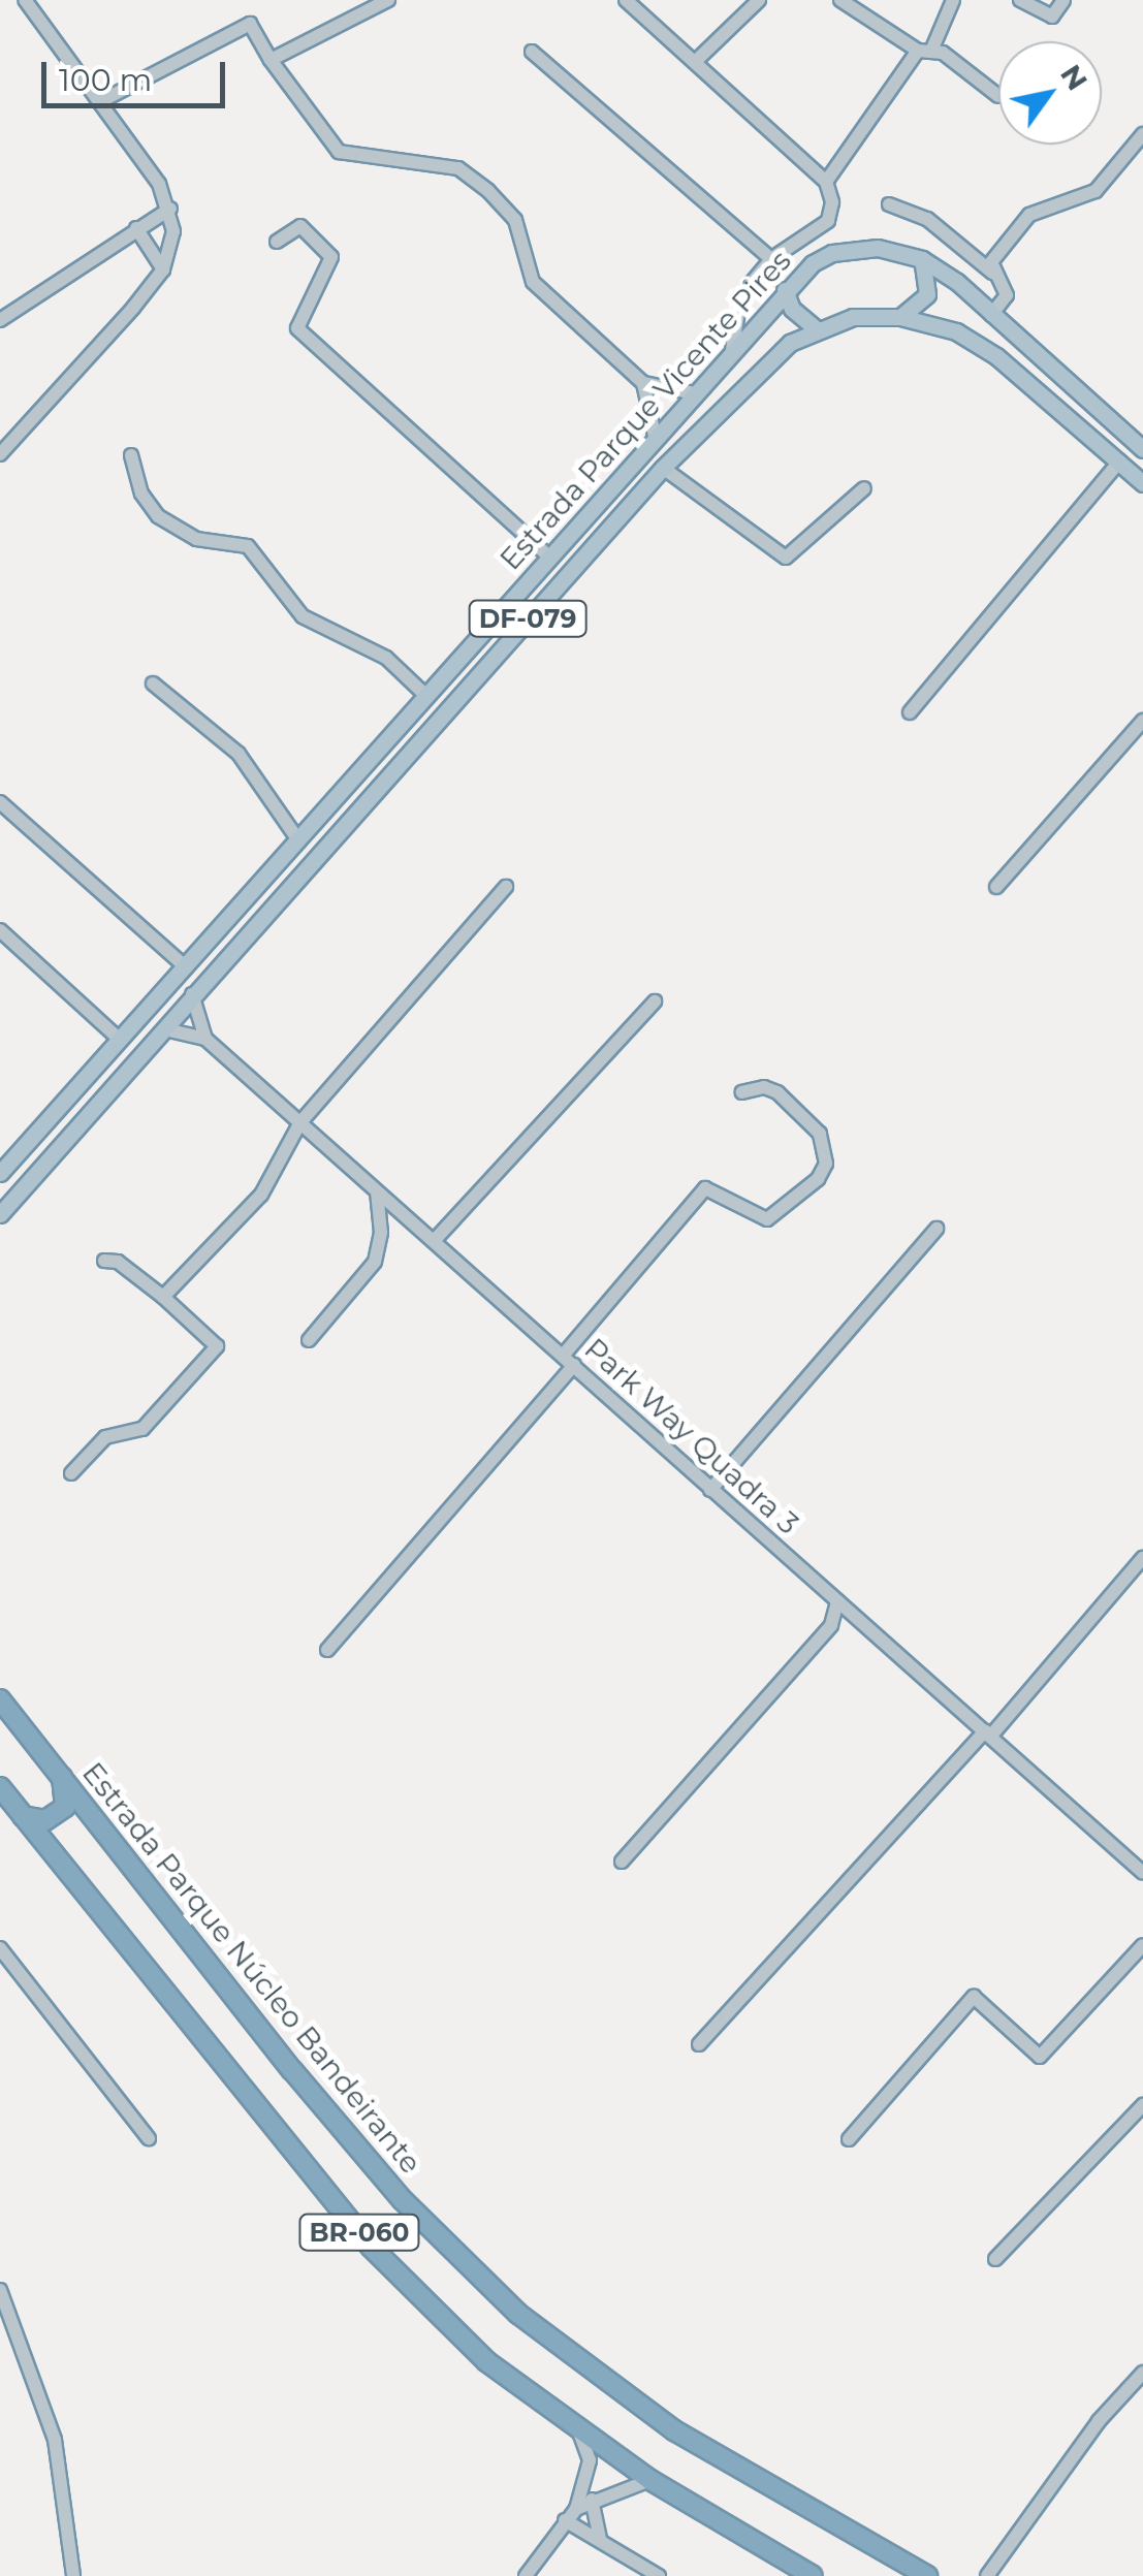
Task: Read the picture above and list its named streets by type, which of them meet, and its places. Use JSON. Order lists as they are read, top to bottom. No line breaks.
{"streets":{"highway":["Estrada Parque Núcleo Bandeirante","BR-060"],"main road":["Estrada Parque Vicente Pires","DF-079"],"street":["Park Way Quadra 3"]},"crossings":[["Estrada Parque Vicente Pires","Park Way Quadra 3"]],"scale_bar":"100 m","north":"top right"}
